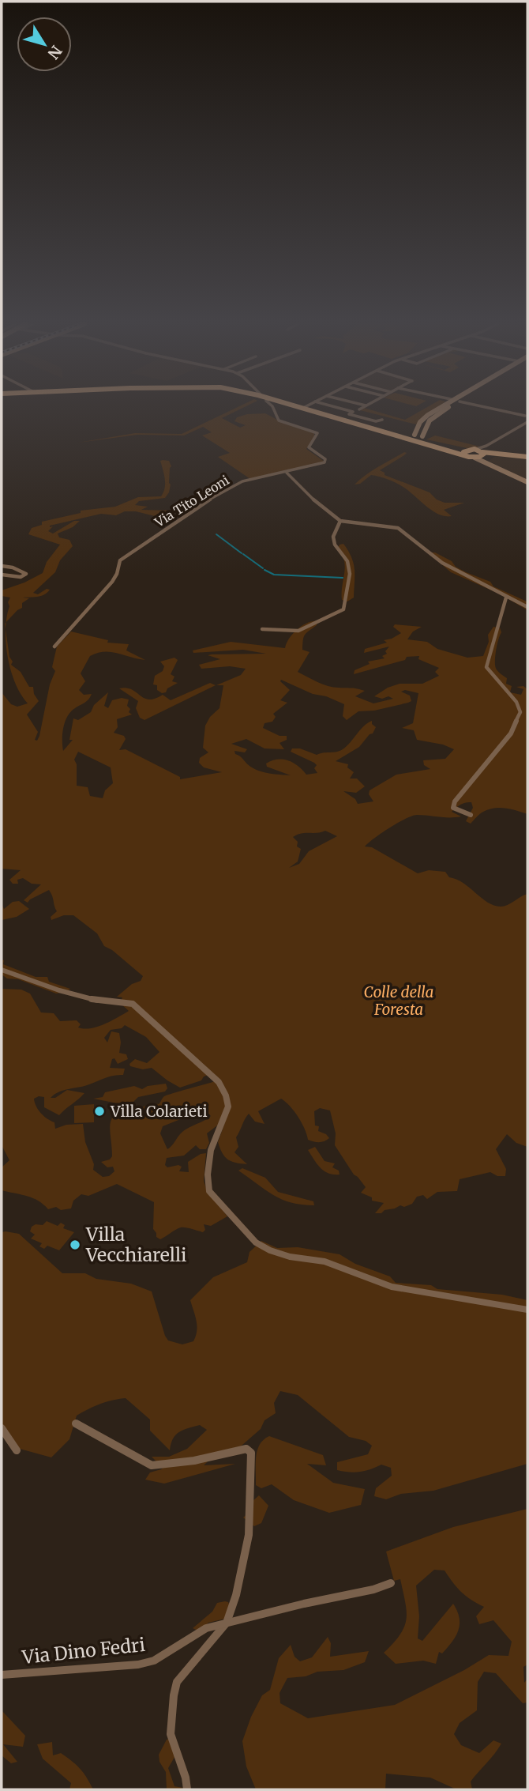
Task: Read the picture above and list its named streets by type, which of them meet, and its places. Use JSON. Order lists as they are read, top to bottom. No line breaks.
{"streets":{"street":["Via Tito Leoni","Via Dino Fedri"]},"parks":["Colle della Foresta"],"places":["Villa Colarieti","Villa Vecchiarelli"],"north":"bottom right"}
